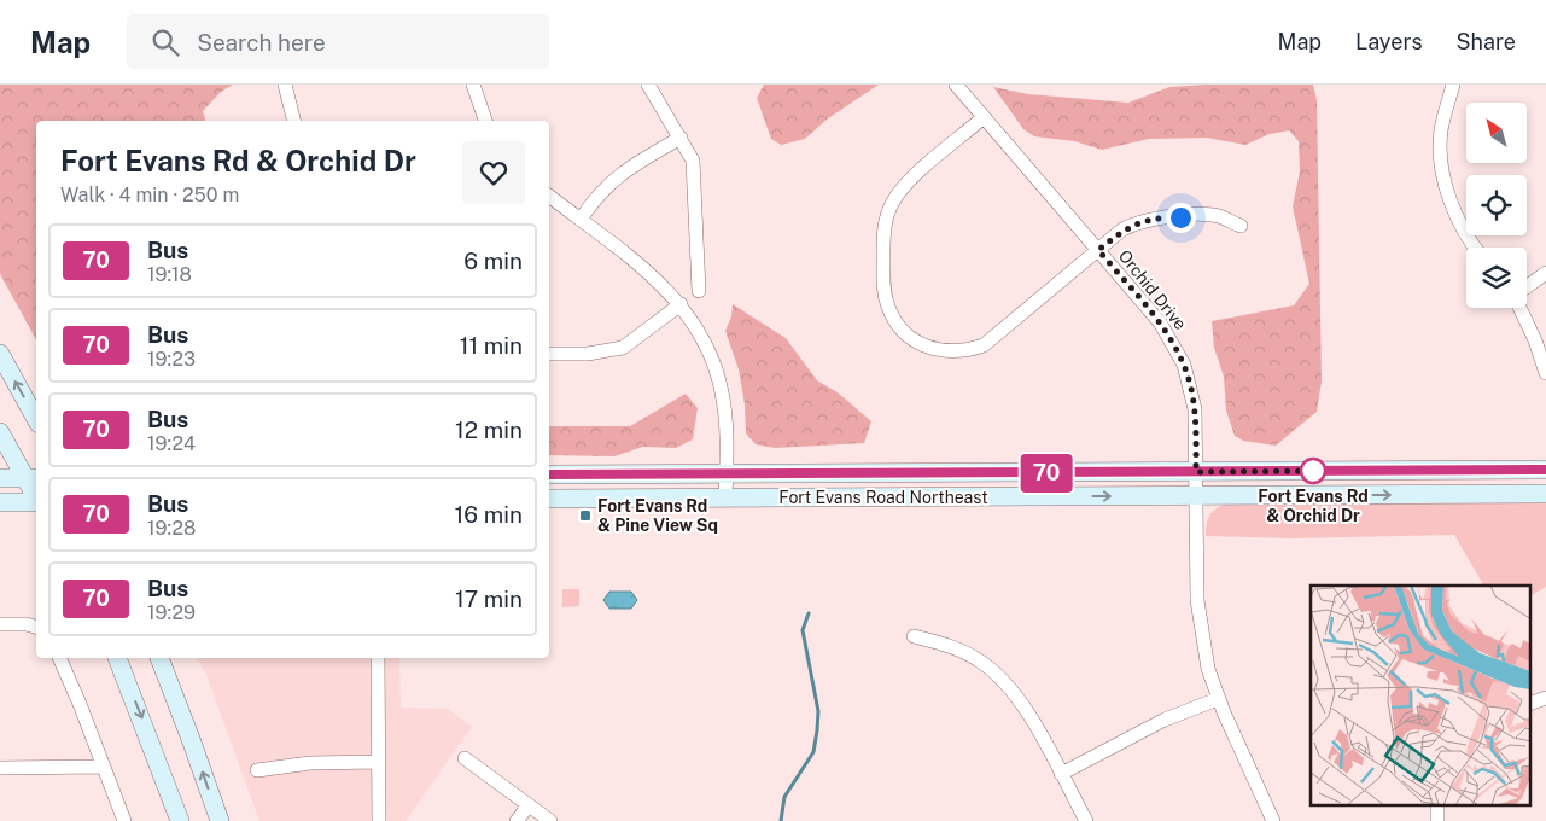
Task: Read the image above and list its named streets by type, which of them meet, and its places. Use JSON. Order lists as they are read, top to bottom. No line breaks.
{"streets":{"main road":["Fort Evans Road Northeast"],"street":["Orchid Drive"]},"crossings":[["Orchid Drive","Fort Evans Road Northeast"]],"places":{"other":["Fort Evans Rd & Orchid Dr"],"transit":["Fort Evans Rd & Pine View Sq"]},"lines":["bus line 70"],"north":"top left","page":{"header":"Map","search":"Search here","nav":["Map","Layers","Share"],"on_map":"70","heading":["Fort Evans Rd & Orchid Dr","Walk · 4 min · 250 m"],"list":[{"mark":"70","name":"Bus","note":"19:18","value":"6 min"},{"mark":"70","name":"Bus","note":"19:23","value":"11 min"},{"mark":"70","name":"Bus","note":"19:24","value":"12 min"},{"mark":"70","name":"Bus","note":"19:28","value":"16 min"},{"mark":"70","name":"Bus","note":"19:29","value":"17 min"}]}}
